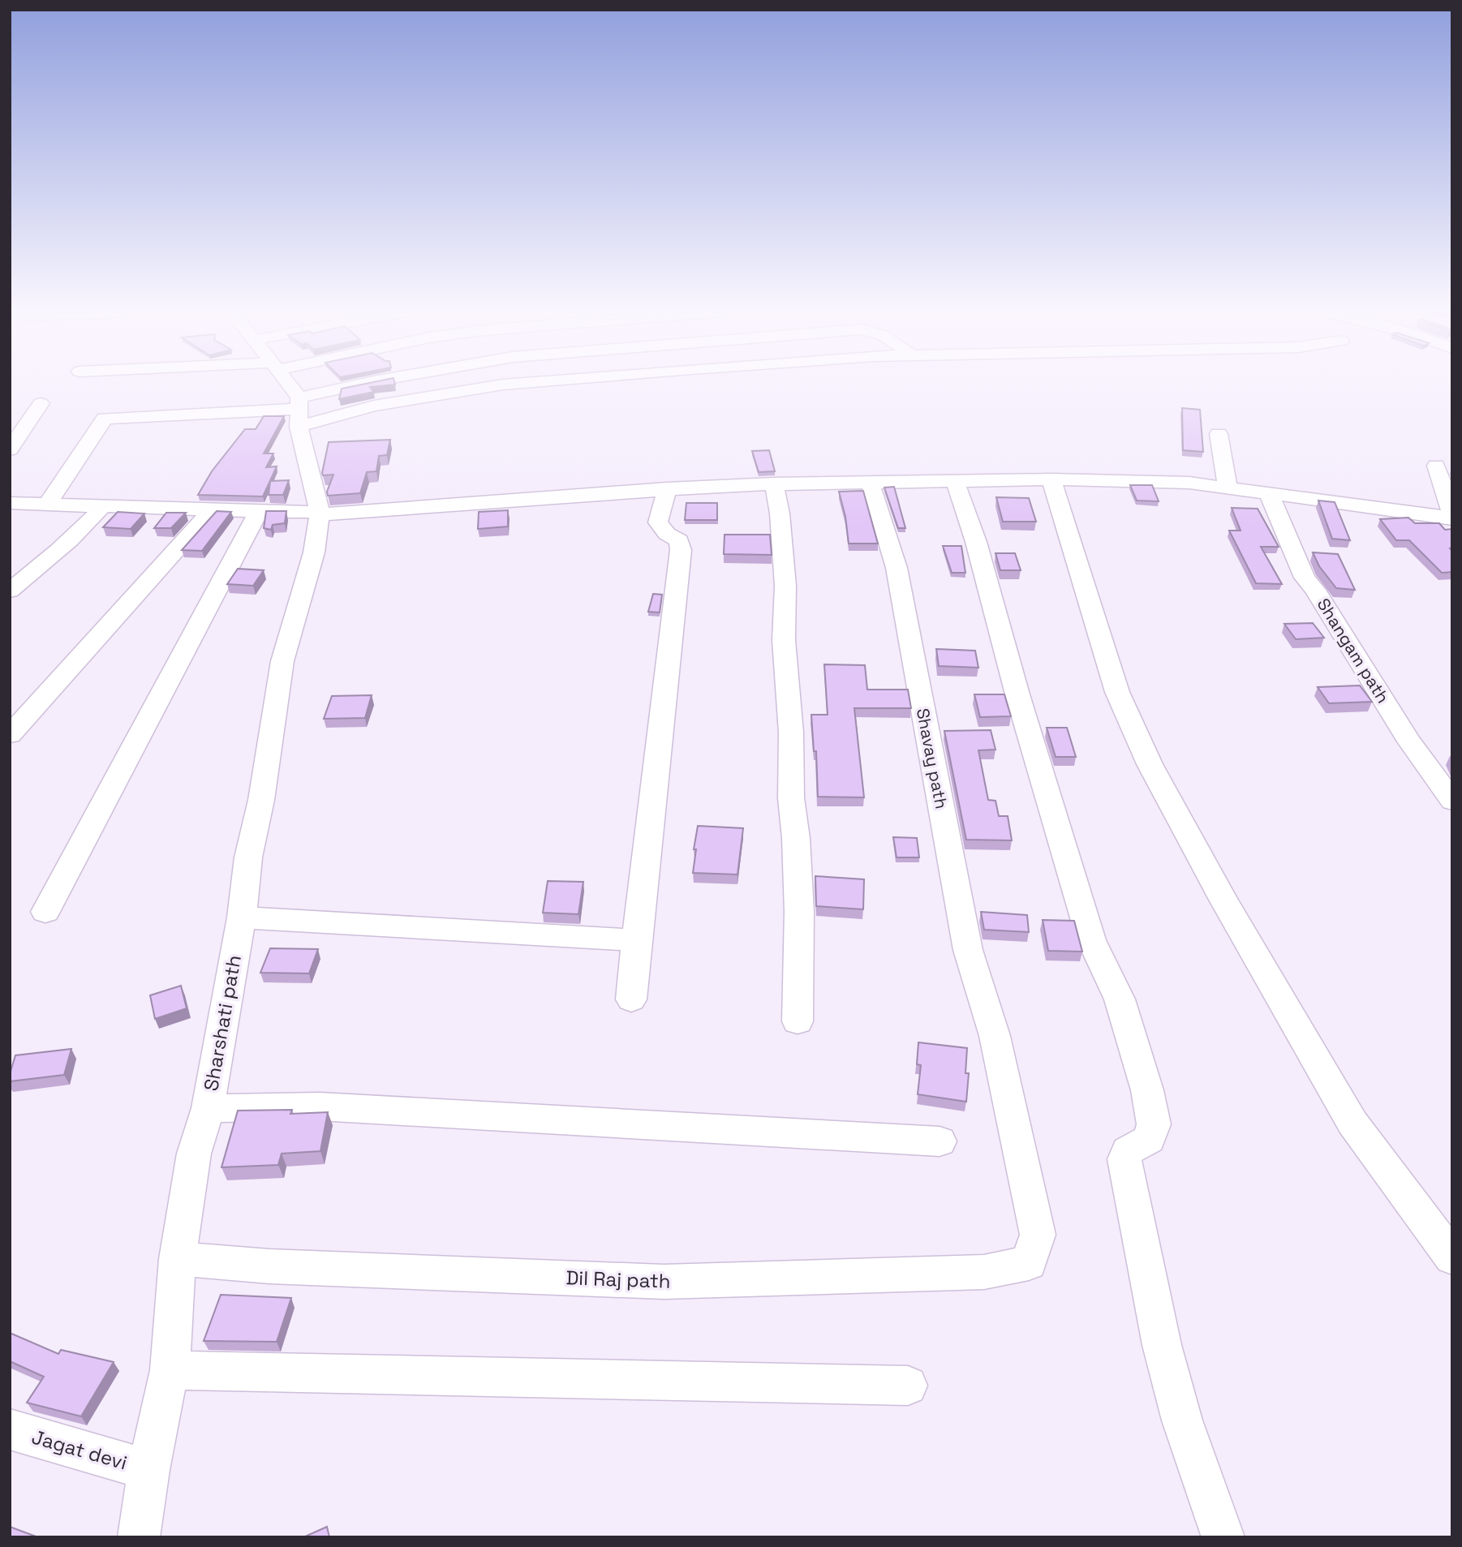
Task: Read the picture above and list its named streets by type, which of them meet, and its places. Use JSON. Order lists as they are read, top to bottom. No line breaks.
{"streets":{"street":["Shangam path","Shavay path","Sharshati path","Dil Raj path","Jagat devi"]},"crossings":[["Shavay path","Dil Raj path"],["Sharshati path","Dil Raj path"],["Sharshati path","Jagat devi"]]}
